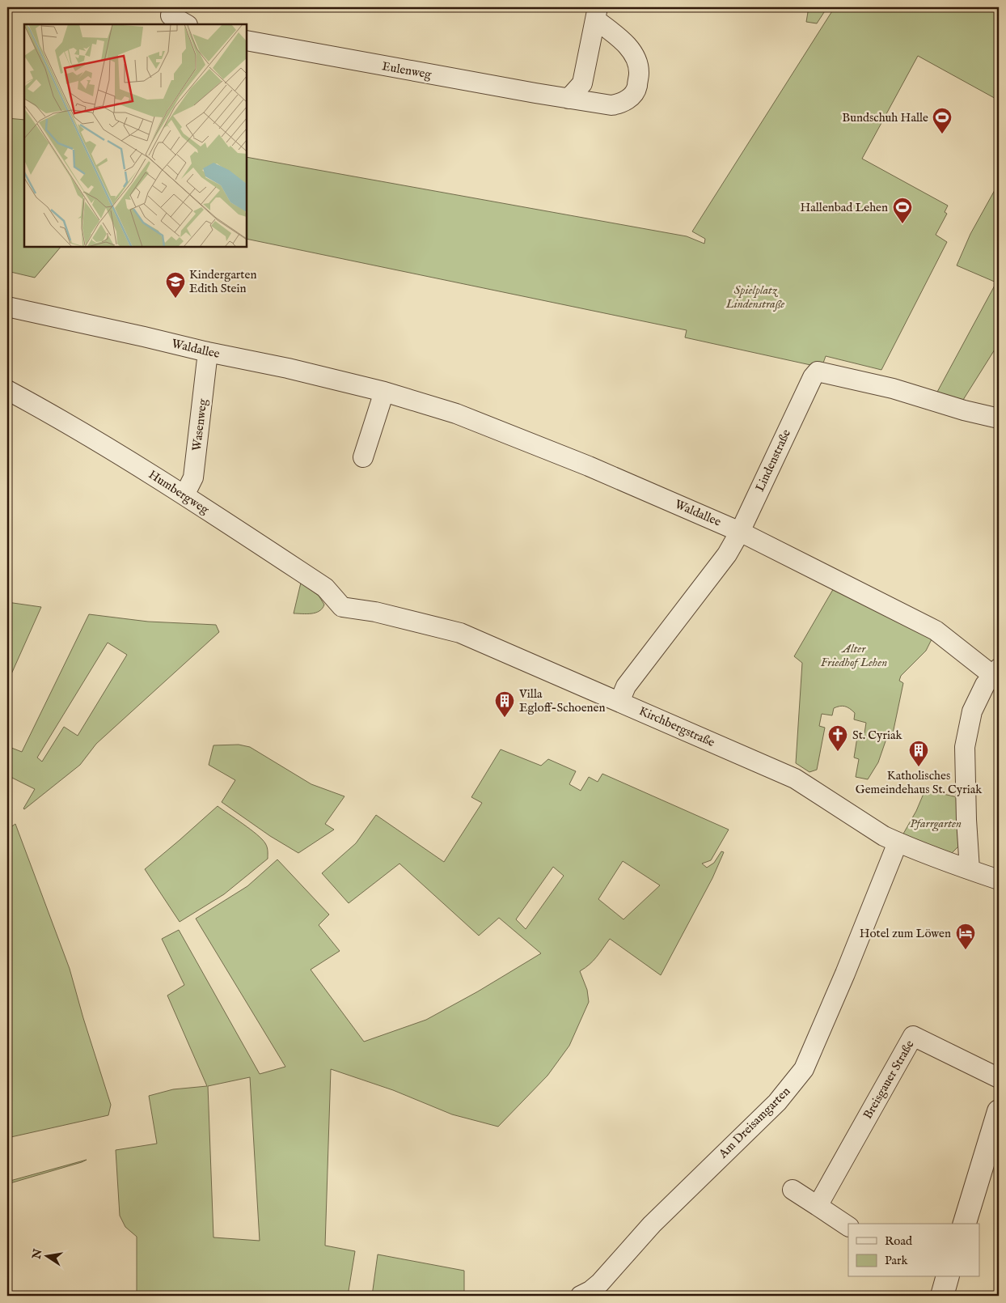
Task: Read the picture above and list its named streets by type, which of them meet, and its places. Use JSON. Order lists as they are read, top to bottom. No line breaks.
{"streets":{"street":["Eulenweg","Waldallee","Wasenweg","Lindenstraße","Humbergweg","Kirchbergstraße","Breisgauer Straße","Am Dreisamgarten"]},"crossings":[["Waldallee","Wasenweg"],["Waldallee","Lindenstraße"],["Wasenweg","Humbergweg"],["Lindenstraße","Kirchbergstraße"],["Humbergweg","Kirchbergstraße"],["Kirchbergstraße","Am Dreisamgarten"]],"parks":["Spielplatz Lindenstraße","Alter Friedhof Lehen","Pfarrgarten"],"places":{"sports":["Bundschuh Halle","Hallenbad Lehen"],"school or university":["Kindergarten Edith Stein"],"building":["Villa Egloff-Schoenen","Katholisches Gemeindehaus St. Cyriak"],"church":["St. Cyriak"],"hotel":["Hotel zum Löwen"]},"legend":["Road","Park"],"north":"left"}
